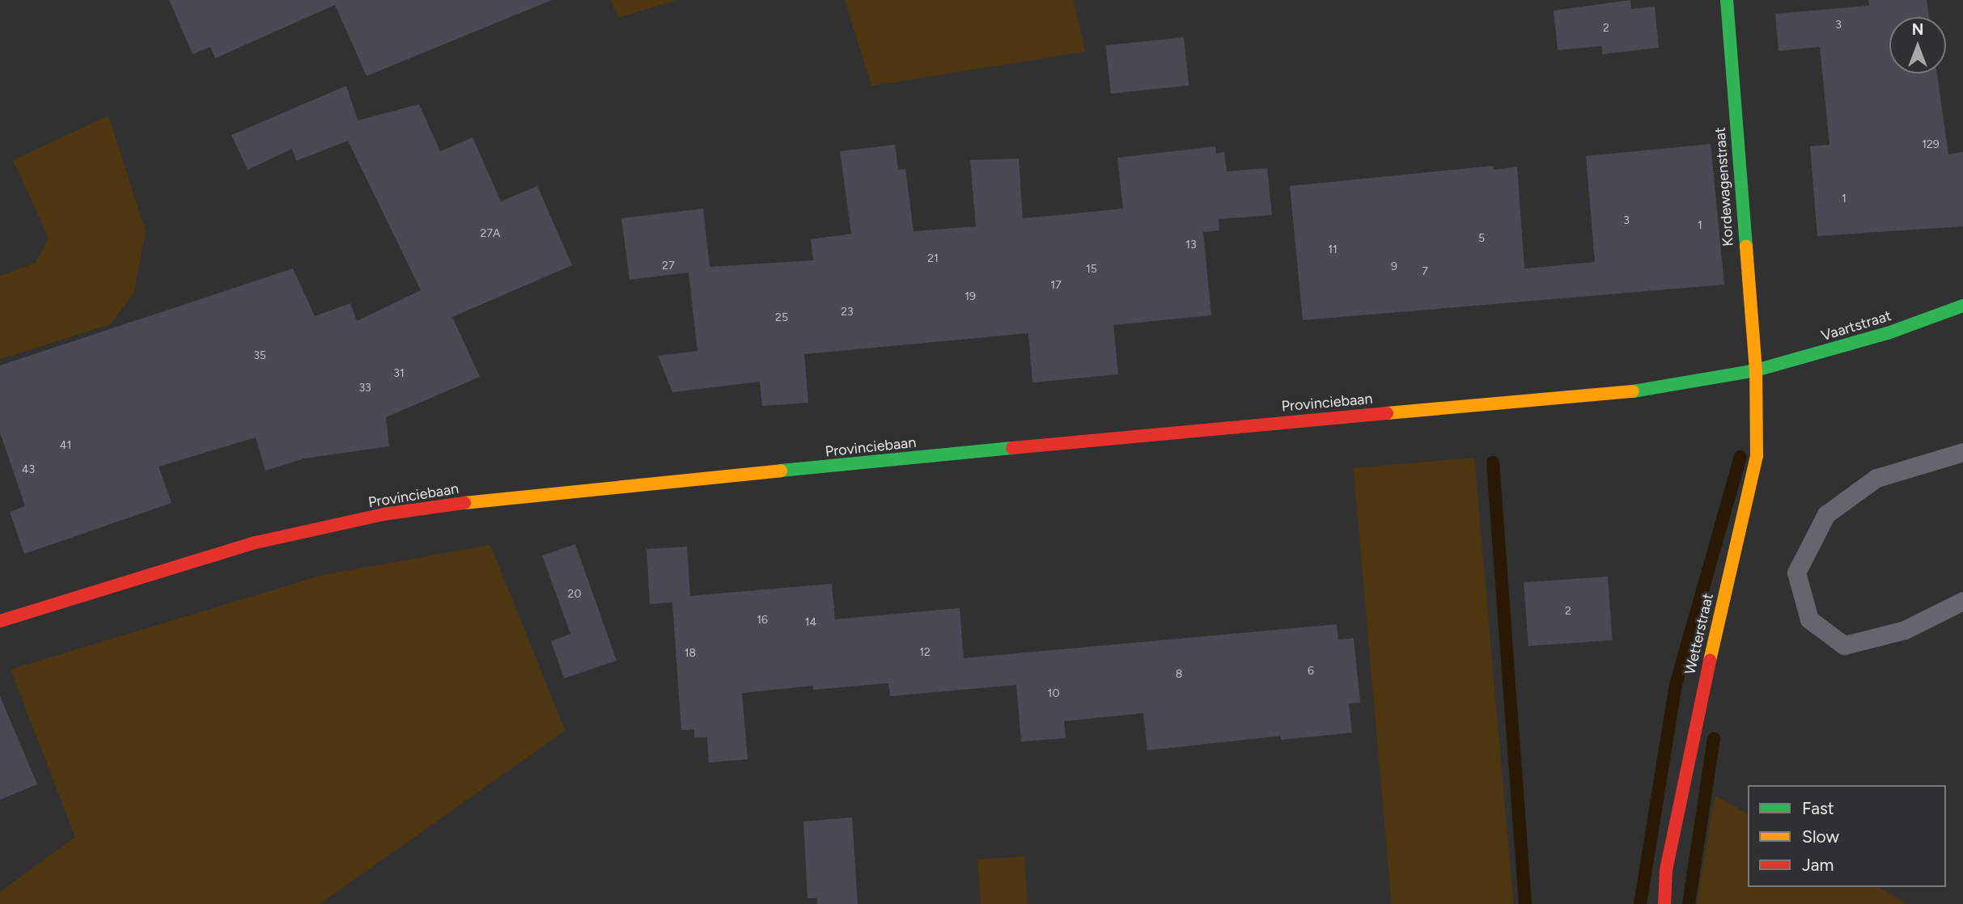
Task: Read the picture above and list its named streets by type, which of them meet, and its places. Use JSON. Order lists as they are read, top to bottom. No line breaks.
{"streets":{"main road":["Kordewagenstraat","Vaartstraat","Provinciebaan","Wetterstraat"]},"crossings":[["Kordewagenstraat","Vaartstraat"],["Kordewagenstraat","Provinciebaan"],["Kordewagenstraat","Wetterstraat"],["Vaartstraat","Provinciebaan"],["Vaartstraat","Wetterstraat"],["Provinciebaan","Wetterstraat"]],"house_numbers":["3","2","129","1","3","1","27A","5","13","11","21","27","9","15","7","17","19","23","25","35","31","33","41","43","20","2","16","14","12","18","6","8","10"],"legend":["Fast","Slow","Jam"],"north":"top"}
